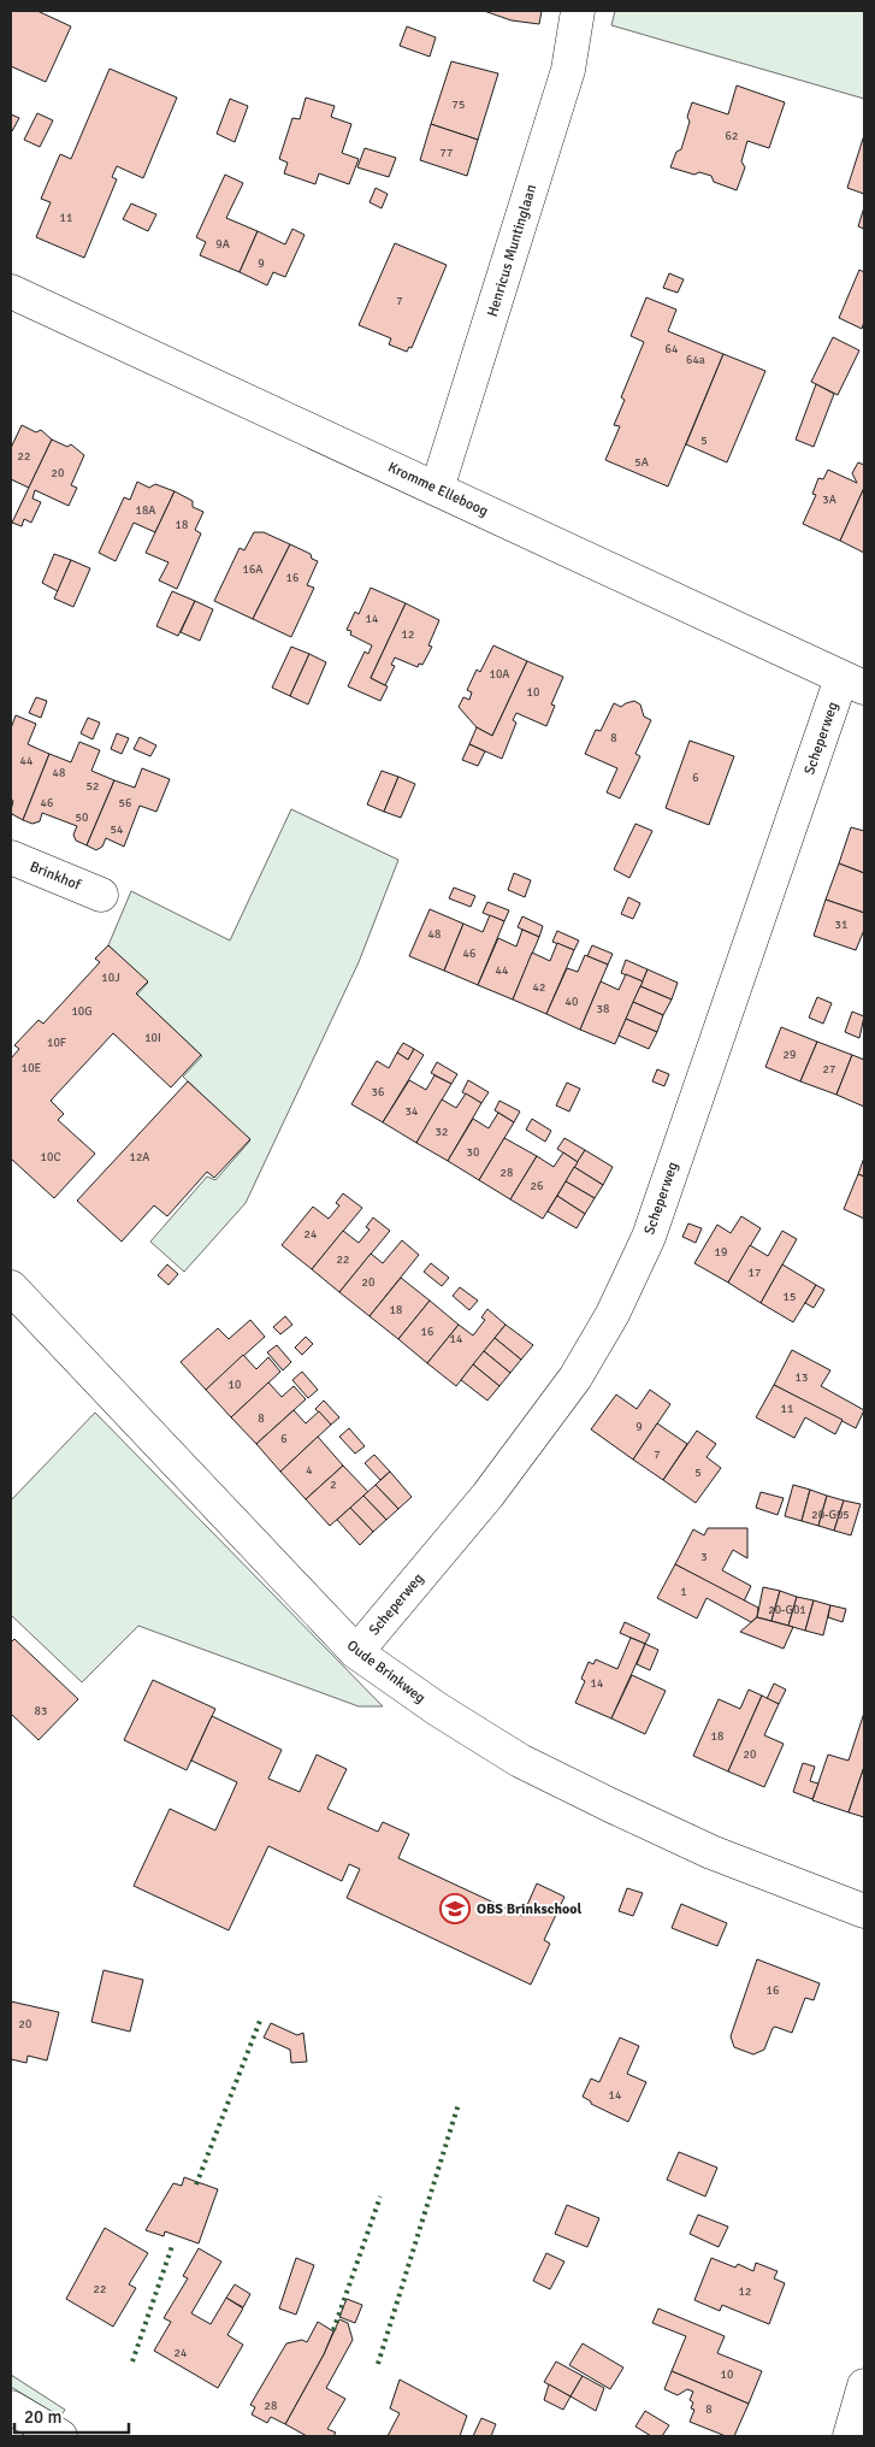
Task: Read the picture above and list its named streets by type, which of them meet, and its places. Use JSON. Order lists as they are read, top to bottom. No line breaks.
{"streets":{"street":["Henricus Muntinglaan","Kromme Elleboog","Scheperweg","Brinkhof","Oude Brinkweg"]},"crossings":[["Henricus Muntinglaan","Kromme Elleboog"],["Kromme Elleboog","Scheperweg"],["Scheperweg","Oude Brinkweg"]],"places":{"school or university":["OBS Brinkschool"]},"house_numbers":["75","62","77","11","9A","9","7","64","64a","5","22","5A","20","3A","18A","18","16A","16","14","12","10A","10","8","44","48","6","52","46","56","50","54","31","48","46","44","10J","42","40","38","10G","10I","10F","29","10E","27","36","34","32","30","10C","12A","28","26","24","19","22","17","20","15","18","16","14","13","10","11","8","9","6","7","4","5","2","20-G05","3","1","20-G01","14","83","18","20","16","20","14","22","12","24","10","28","8"],"scale_bar":"20 m"}
